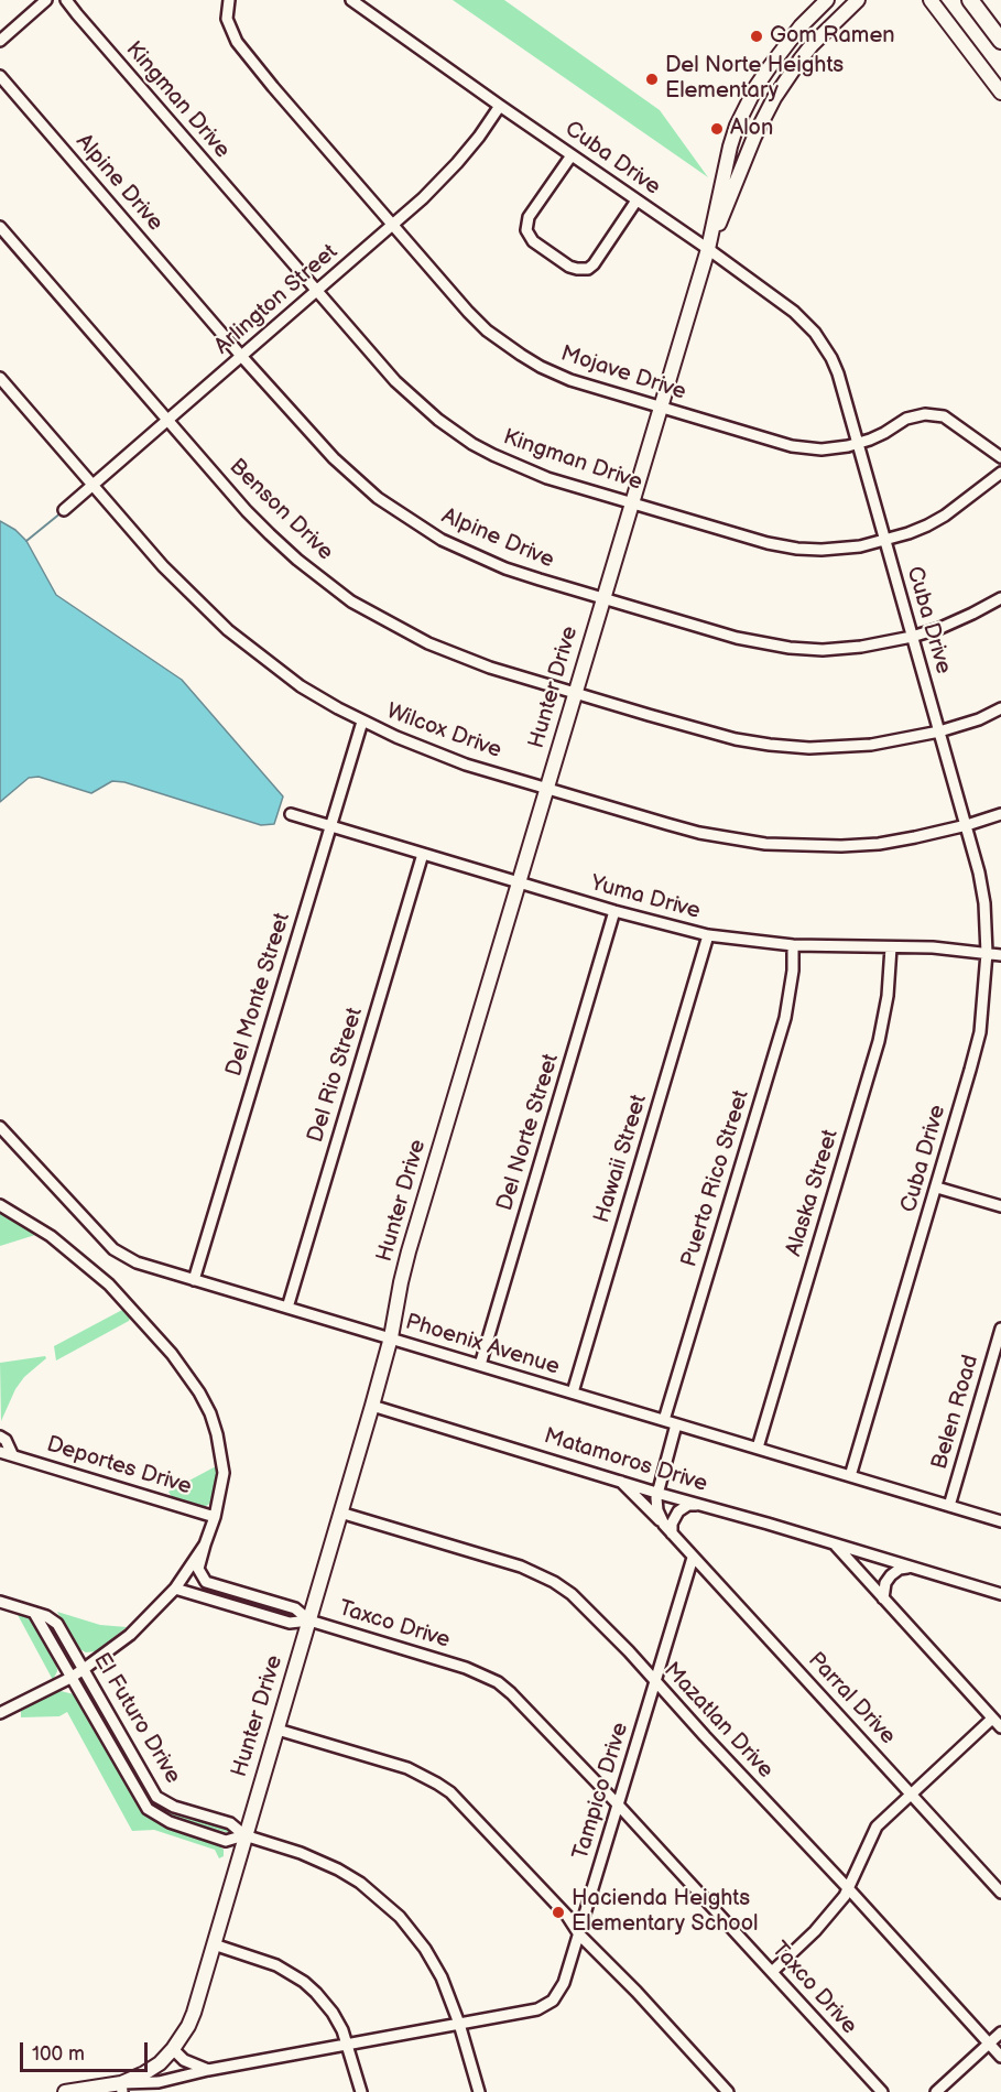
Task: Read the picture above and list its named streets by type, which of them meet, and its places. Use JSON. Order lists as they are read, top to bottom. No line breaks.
{"streets":{"main road":["Hunter Drive"],"street":["Kingman Drive","Cuba Drive","Alpine Drive","Arlington Street","Mojave Drive","Benson Drive","Wilcox Drive","Yuma Drive","Del Monte Street","Del Rio Street","Del Norte Street","Hawaii Street","Puerto Rico Street","Alaska Street","Phoenix Avenue","Belen Road","Matamoros Drive","Deportes Drive","Taxco Drive","Parral Drive","El Futuro Drive","Mazatlan Drive","Tampico Drive"]},"crossings":[["Kingman Drive","Cuba Drive"],["Kingman Drive","Arlington Street"],["Kingman Drive","Hunter Drive"],["Cuba Drive","Alpine Drive"],["Cuba Drive","Arlington Street"],["Cuba Drive","Mojave Drive"],["Cuba Drive","Benson Drive"],["Cuba Drive","Hunter Drive"],["Cuba Drive","Wilcox Drive"],["Cuba Drive","Yuma Drive"],["Cuba Drive","Phoenix Avenue"],["Alpine Drive","Arlington Street"],["Alpine Drive","Hunter Drive"],["Arlington Street","Mojave Drive"],["Arlington Street","Benson Drive"],["Arlington Street","Wilcox Drive"],["Mojave Drive","Hunter Drive"],["Benson Drive","Hunter Drive"],["Hunter Drive","Wilcox Drive"],["Hunter Drive","Yuma Drive"],["Hunter Drive","Phoenix Avenue"],["Hunter Drive","Matamoros Drive"],["Hunter Drive","Taxco Drive"],["Hunter Drive","El Futuro Drive"],["Hunter Drive","Mazatlan Drive"],["Hunter Drive","Tampico Drive"],["Wilcox Drive","Del Monte Street"],["Yuma Drive","Del Monte Street"],["Yuma Drive","Del Rio Street"],["Yuma Drive","Del Norte Street"],["Yuma Drive","Hawaii Street"],["Yuma Drive","Puerto Rico Street"],["Yuma Drive","Alaska Street"],["Del Monte Street","Phoenix Avenue"],["Del Rio Street","Phoenix Avenue"],["Del Norte Street","Phoenix Avenue"],["Hawaii Street","Phoenix Avenue"],["Puerto Rico Street","Phoenix Avenue"],["Alaska Street","Phoenix Avenue"],["Phoenix Avenue","Belen Road"],["Matamoros Drive","Parral Drive"],["Taxco Drive","Tampico Drive"],["Parral Drive","Tampico Drive"],["Mazatlan Drive","Tampico Drive"]],"places":["Gom Ramen","Del Norte Heights Elementary","Alon","Hacienda Heights Elementary School"],"scale_bar":"100 m"}
